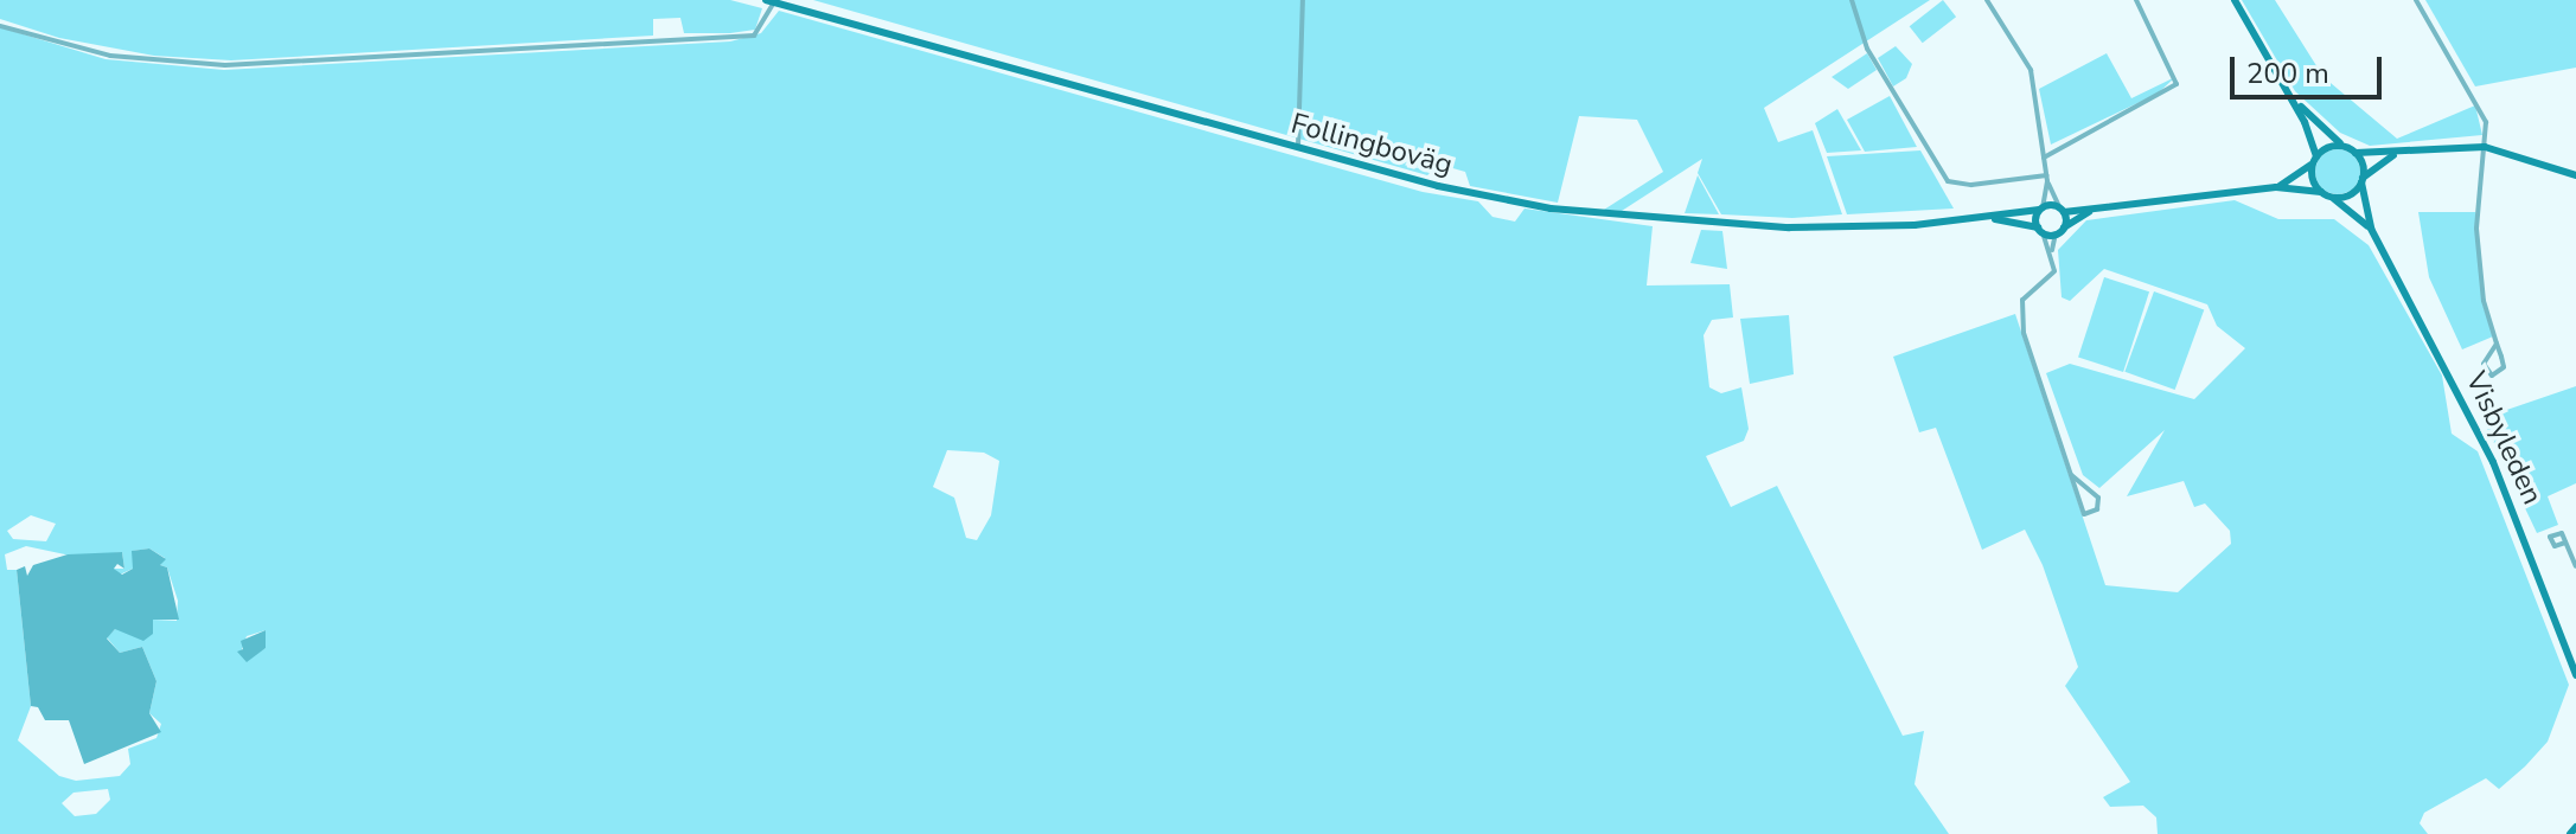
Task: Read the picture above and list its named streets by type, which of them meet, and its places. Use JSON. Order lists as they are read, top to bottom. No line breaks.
{"streets":{"main road":["Follingboväg","Visbyleden"]},"scale_bar":"200 m"}
